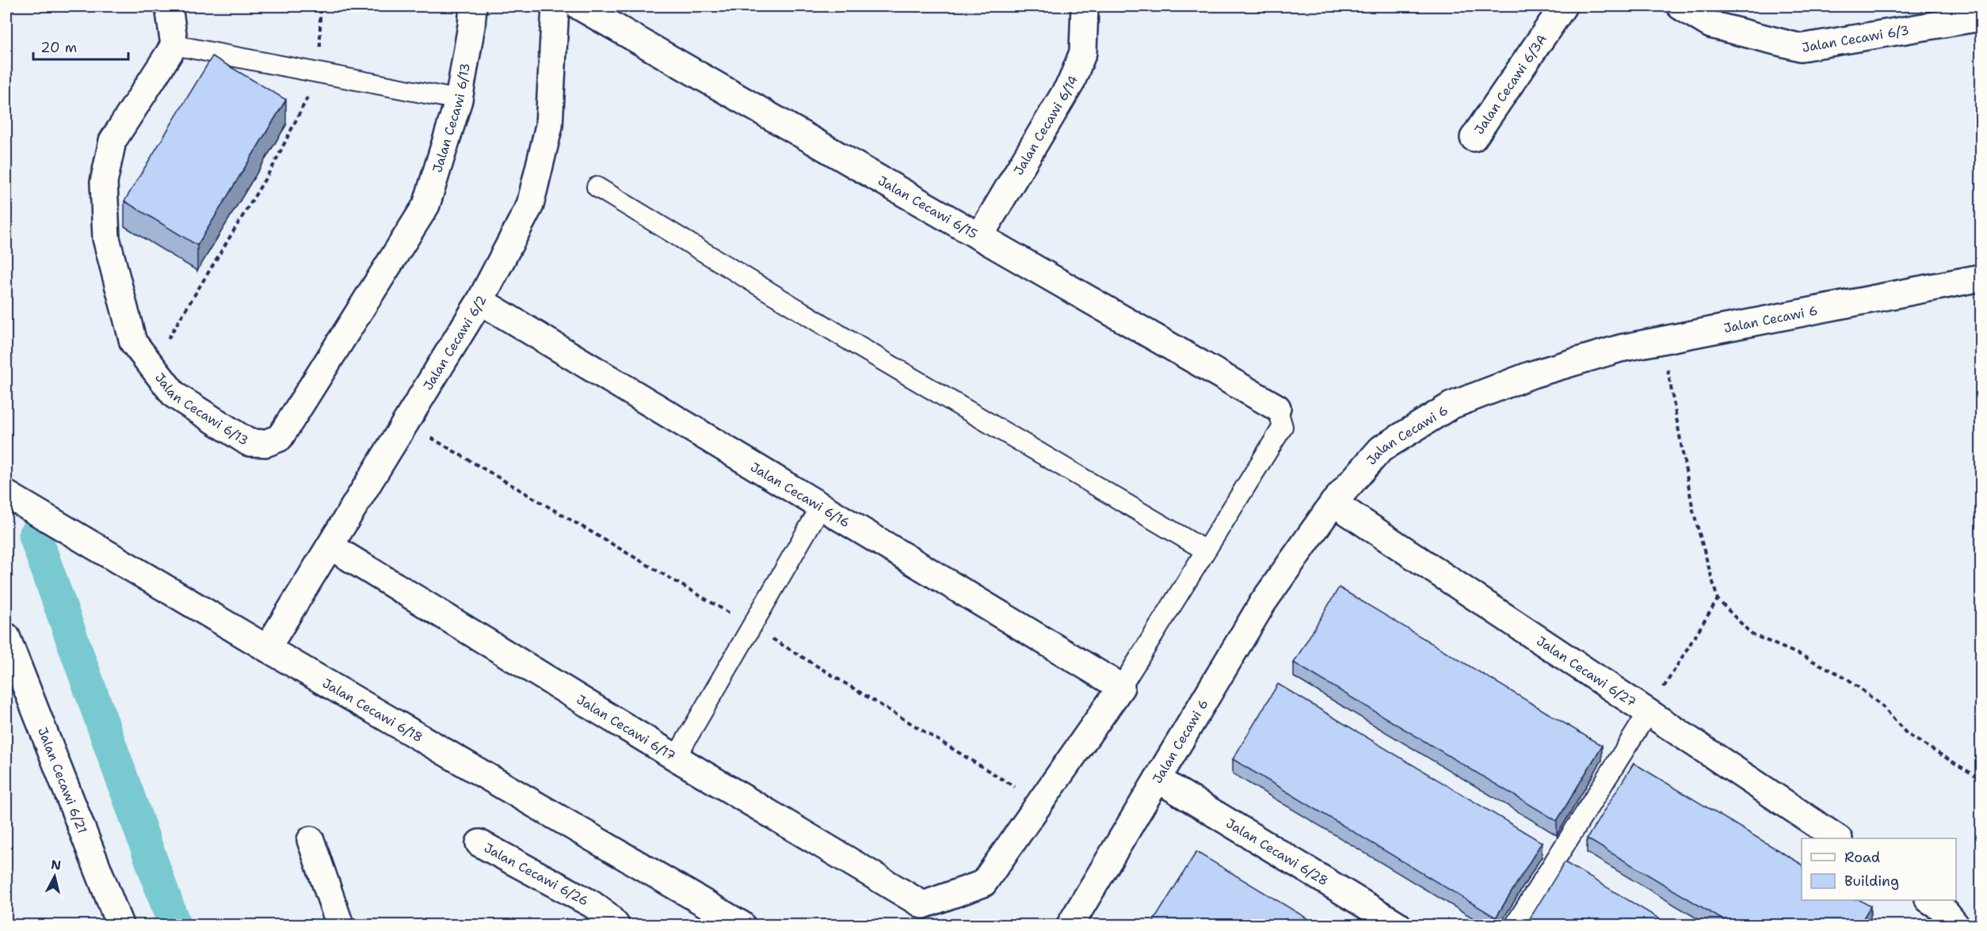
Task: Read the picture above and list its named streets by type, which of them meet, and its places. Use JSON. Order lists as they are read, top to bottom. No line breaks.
{"streets":{"street":["Jalan Cecawi 6/3","Jalan Cecawi 6/3A","Jalan Cecawi 6/13","Jalan Cecawi 6/14","Jalan Cecawi 6/15","Jalan Cecawi 6","Jalan Cecawi 6/2","Jalan Cecawi 6/16","Jalan Cecawi 6/27","Jalan Cecawi 6/18","Jalan Cecawi 6/17","Jalan Cecawi 6/21","Jalan Cecawi 6/28","Jalan Cecawi 6/26"]},"crossings":[["Jalan Cecawi 6/14","Jalan Cecawi 6/15"],["Jalan Cecawi 6","Jalan Cecawi 6/27"],["Jalan Cecawi 6","Jalan Cecawi 6/28"],["Jalan Cecawi 6/2","Jalan Cecawi 6/16"],["Jalan Cecawi 6/2","Jalan Cecawi 6/18"],["Jalan Cecawi 6/2","Jalan Cecawi 6/17"]],"legend":["Road","Building"],"scale_bar":"20 m","north":"top"}
